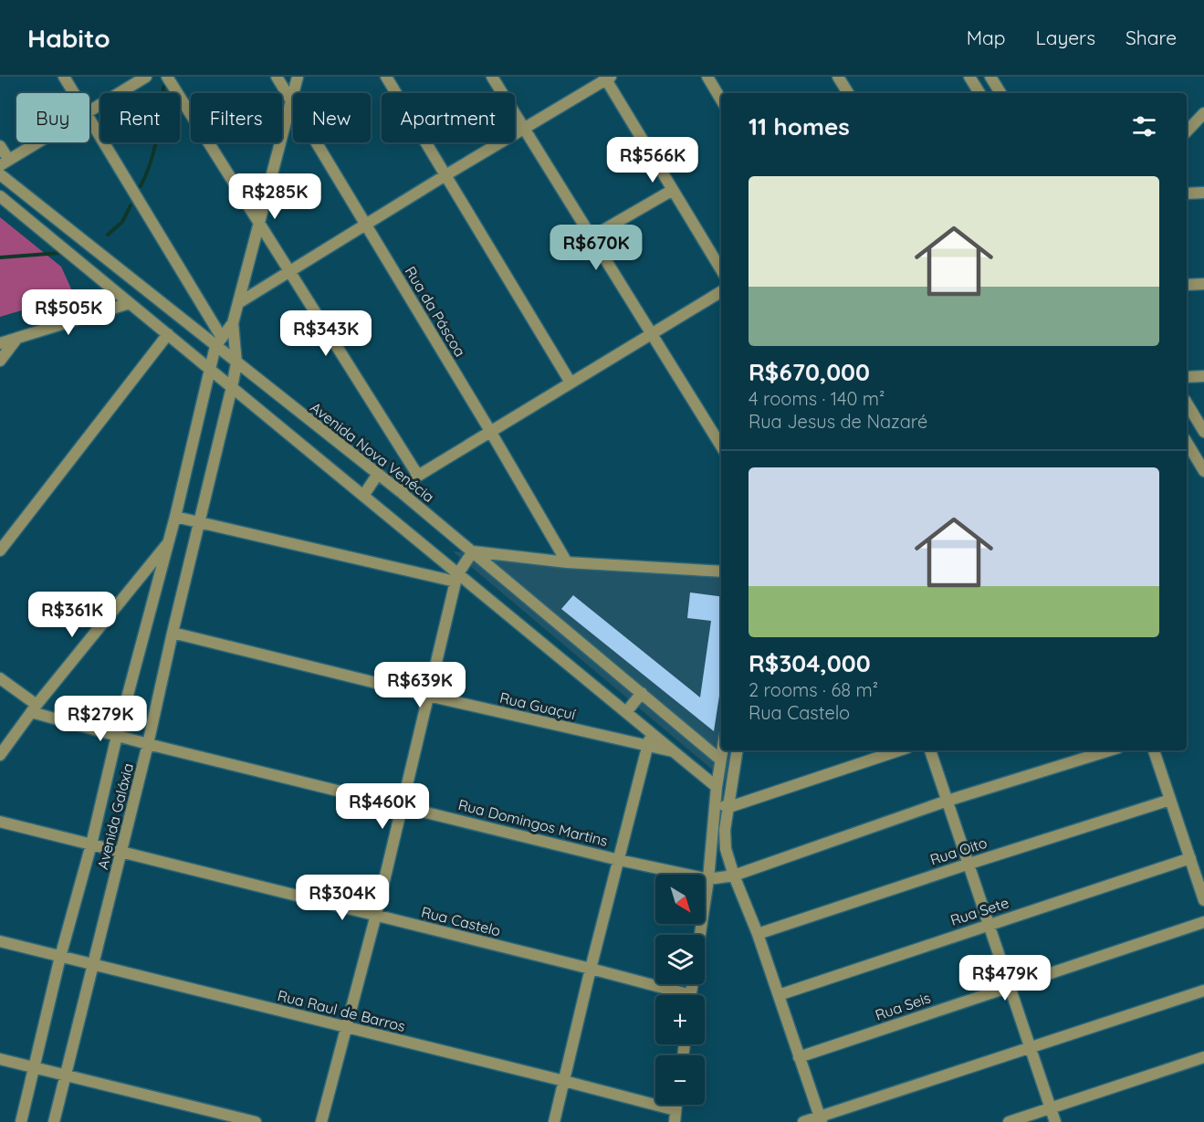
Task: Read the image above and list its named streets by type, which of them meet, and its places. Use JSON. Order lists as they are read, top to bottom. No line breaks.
{"streets":{"street":["Rua da Páscoa","Avenida Nova Venécia","Rua Guaçuí","Avenida Galáxia","Rua Domingos Martins","Rua Oito","Rua Sete","Rua Castelo","Rua Seis","Rua Raul de Barros"]},"crossings":[["Avenida Nova Venécia","Avenida Galáxia"],["Rua Guaçuí","Avenida Galáxia"],["Avenida Galáxia","Rua Domingos Martins"],["Avenida Galáxia","Rua Castelo"],["Avenida Galáxia","Rua Raul de Barros"]],"north":"bottom right","page":{"header":"Habito","nav":["Map","Layers","Share"],"chip":["Buy","Rent","Filters","New","Apartment"],"heading":"11 homes","price":["R$566K","R$285K","R$670K","R$505K","R$343K","R$361K","R$639K","R$279K","R$460K","R$304K","R$479K"],"list":[{"name":"R$670,000","note":"4 rooms · 140 m² · Rua Jesus de Nazaré"},{"name":"R$304,000","note":"2 rooms · 68 m² · Rua Castelo"}],"map_buttons":["+","−"]}}
